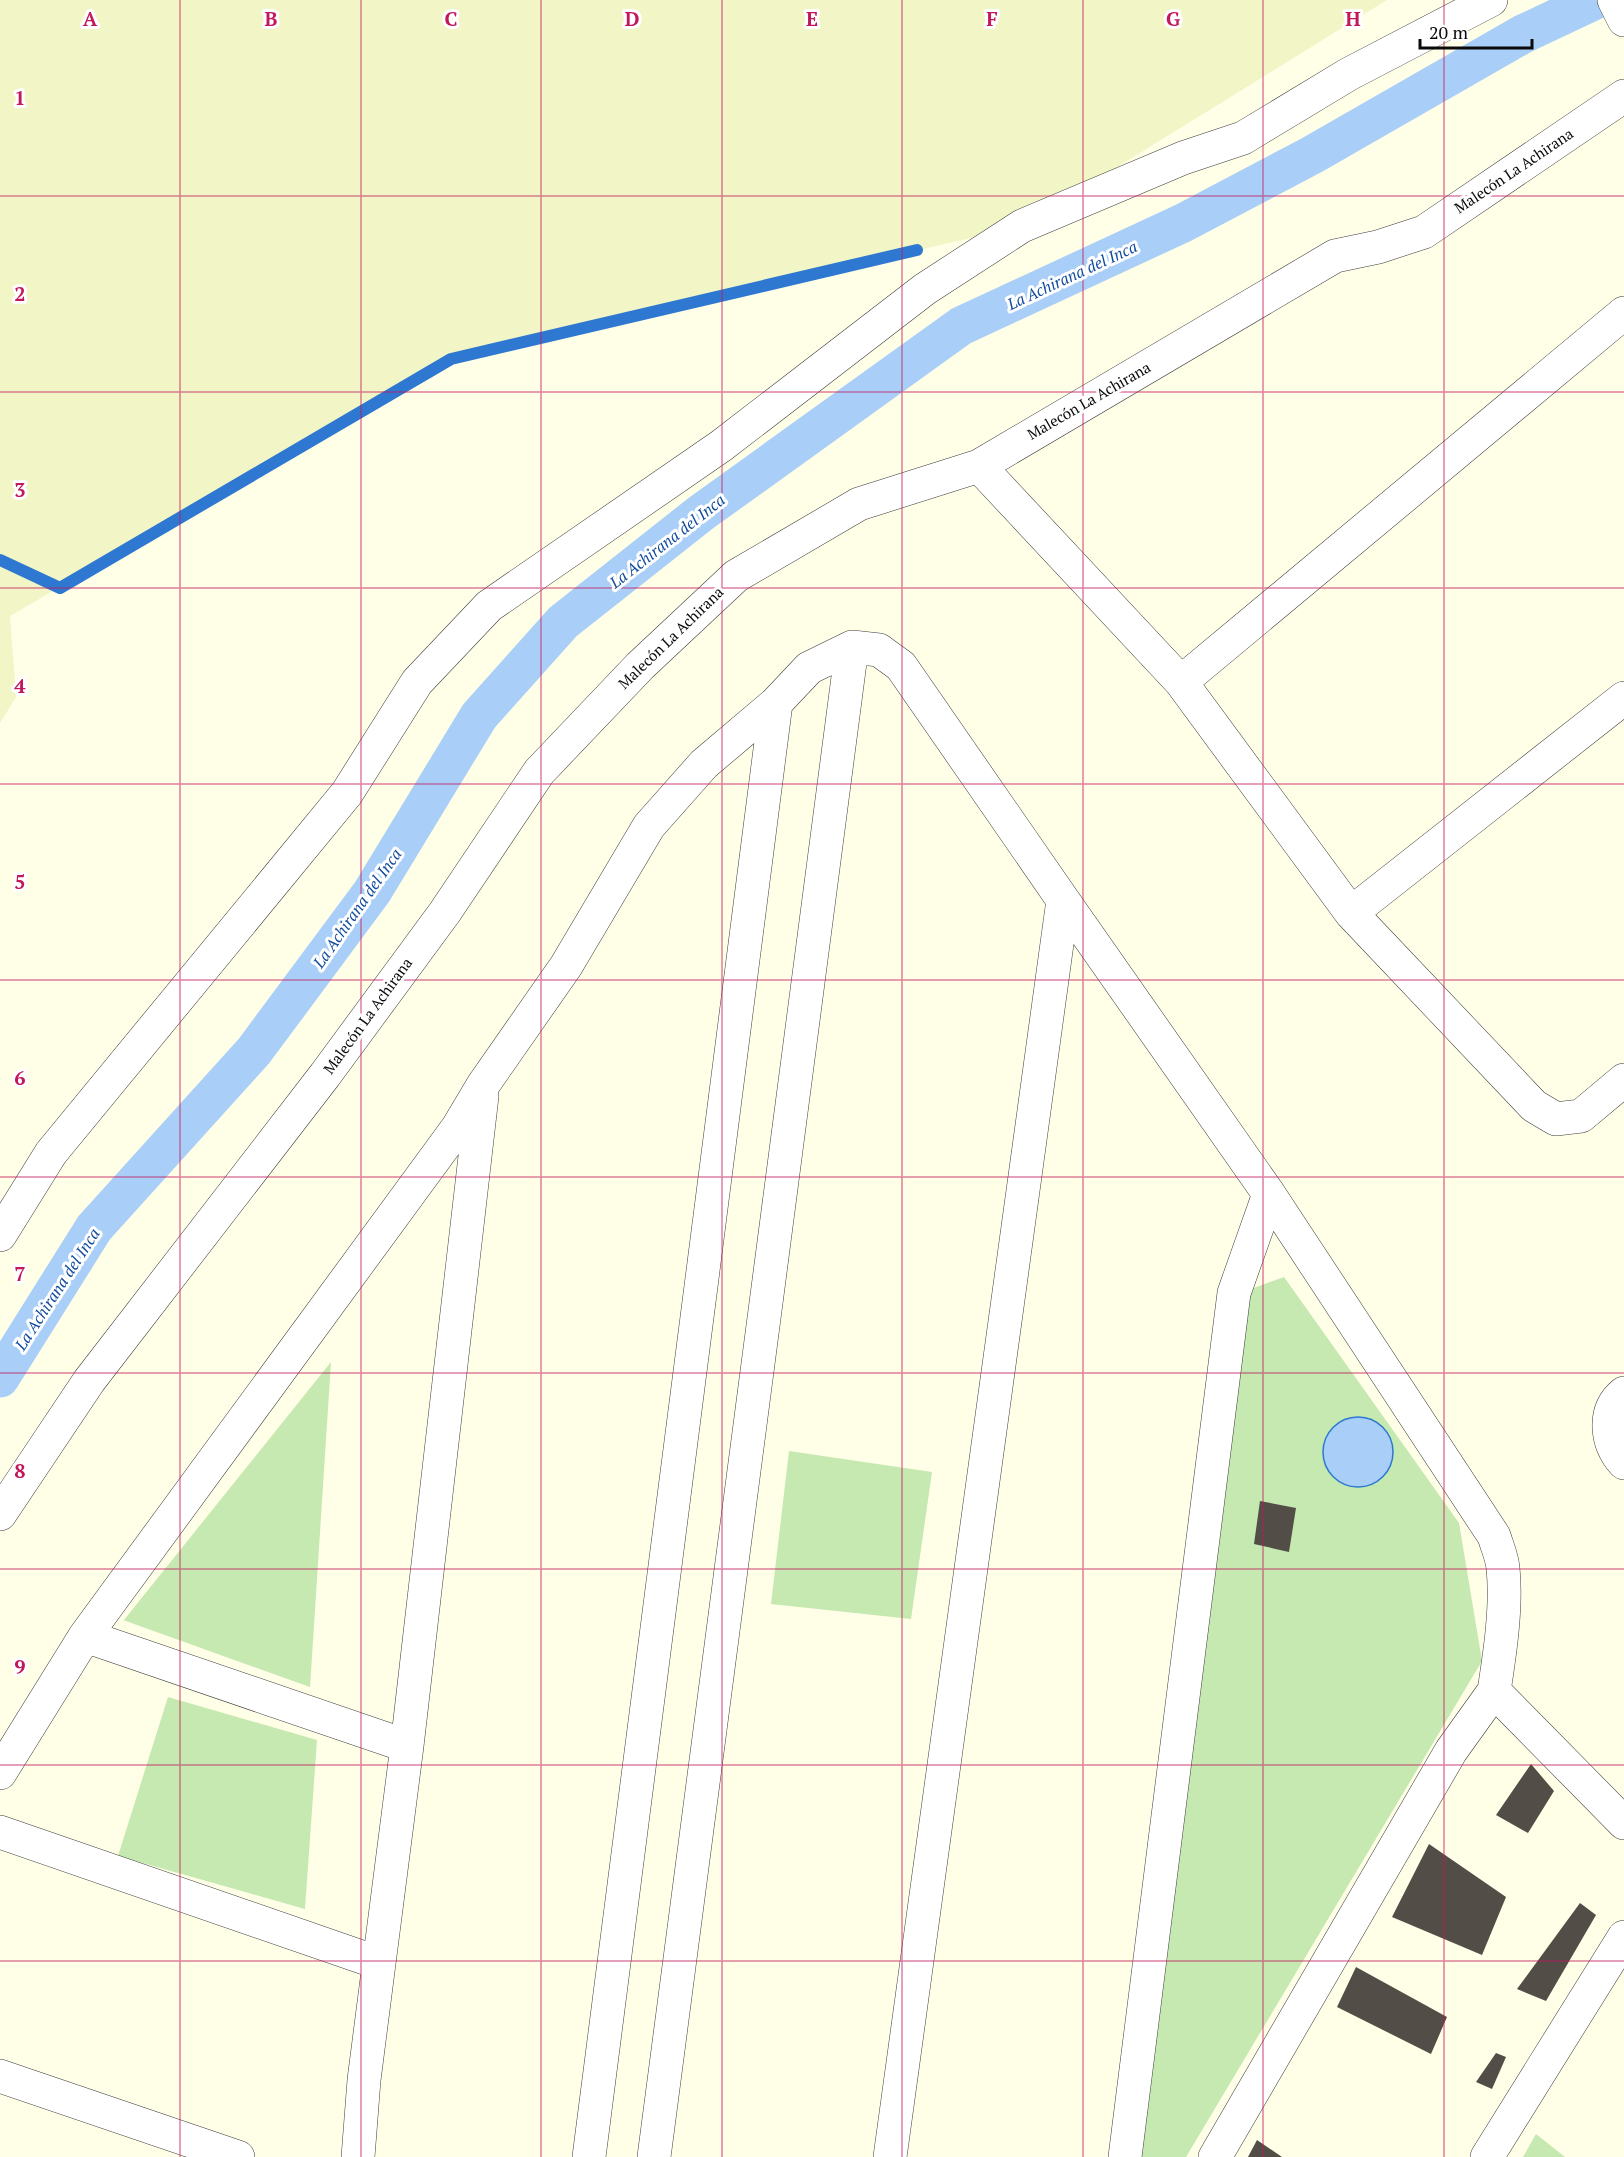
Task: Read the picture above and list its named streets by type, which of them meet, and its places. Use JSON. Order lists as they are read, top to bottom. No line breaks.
{"streets":{"street":["Malecón La Achirana"]},"water":["La Achirana del Inca"],"scale_bar":"20 m","grid":{"columns":["A","B","C","D","E","F","G","H"],"rows":["1","2","3","4","5","6","7","8","9"]}}
